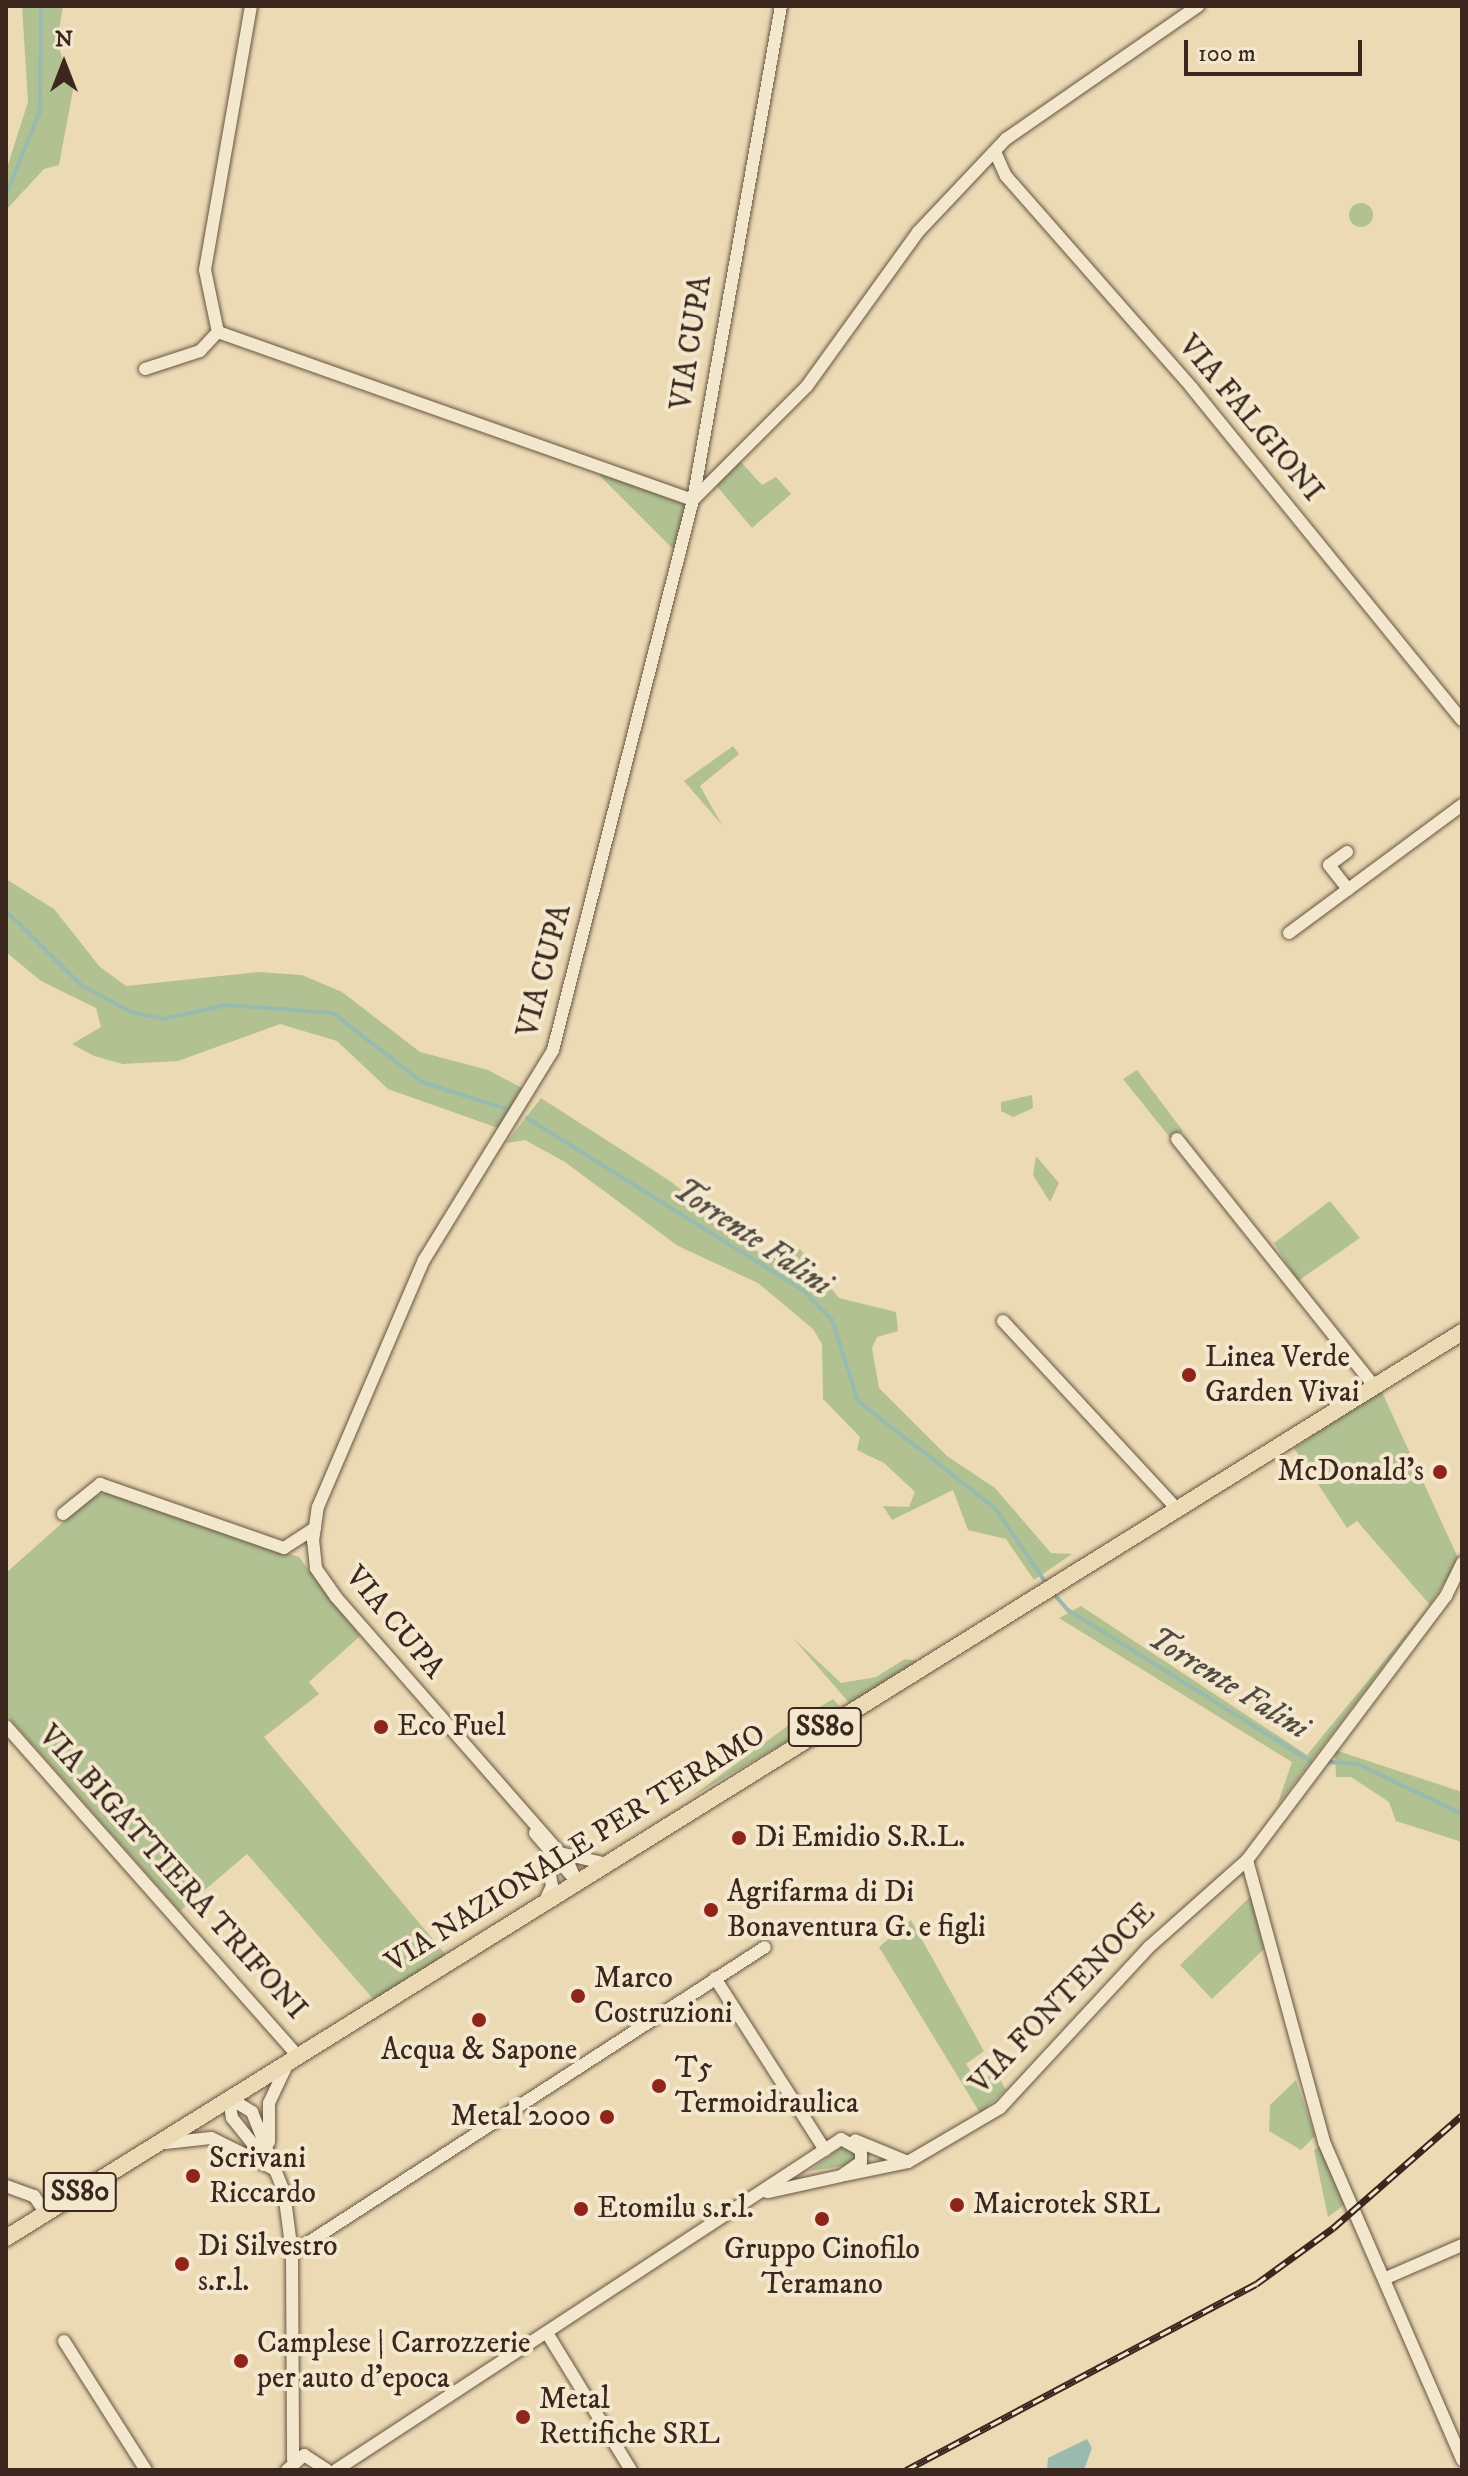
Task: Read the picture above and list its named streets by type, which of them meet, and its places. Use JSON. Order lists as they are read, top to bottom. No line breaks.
{"streets":{"main road":["SS80","VIA NAZIONALE PER TERAMO"],"street":["VIA CUPA","VIA FALGIONI","VIA BIGATTIERA TRIFONI","VIA FONTENOCE"]},"crossings":[["VIA CUPA","VIA NAZIONALE PER TERAMO"],["VIA NAZIONALE PER TERAMO","VIA BIGATTIERA TRIFONI"]],"water":["Torrente Falini"],"places":["Linea Verde Garden Vivai","McDonald's","Eco Fuel","Di Emidio S.R.L.","Agrifarma di Di Bonaventura G. e figli","Marco Costruzioni","Acqua & Sapone","T5 Termoidraulica","Metal 2000","Scrivani Riccardo","Maicrotek SRL","Etomilu s.r.l.","Gruppo Cinofilo Teramano","Di Silvestro s.r.l.","Camplese | Carrozzerie per auto d'epoca","Metal Rettifiche SRL"],"scale_bar":"100 m","north":"top"}
